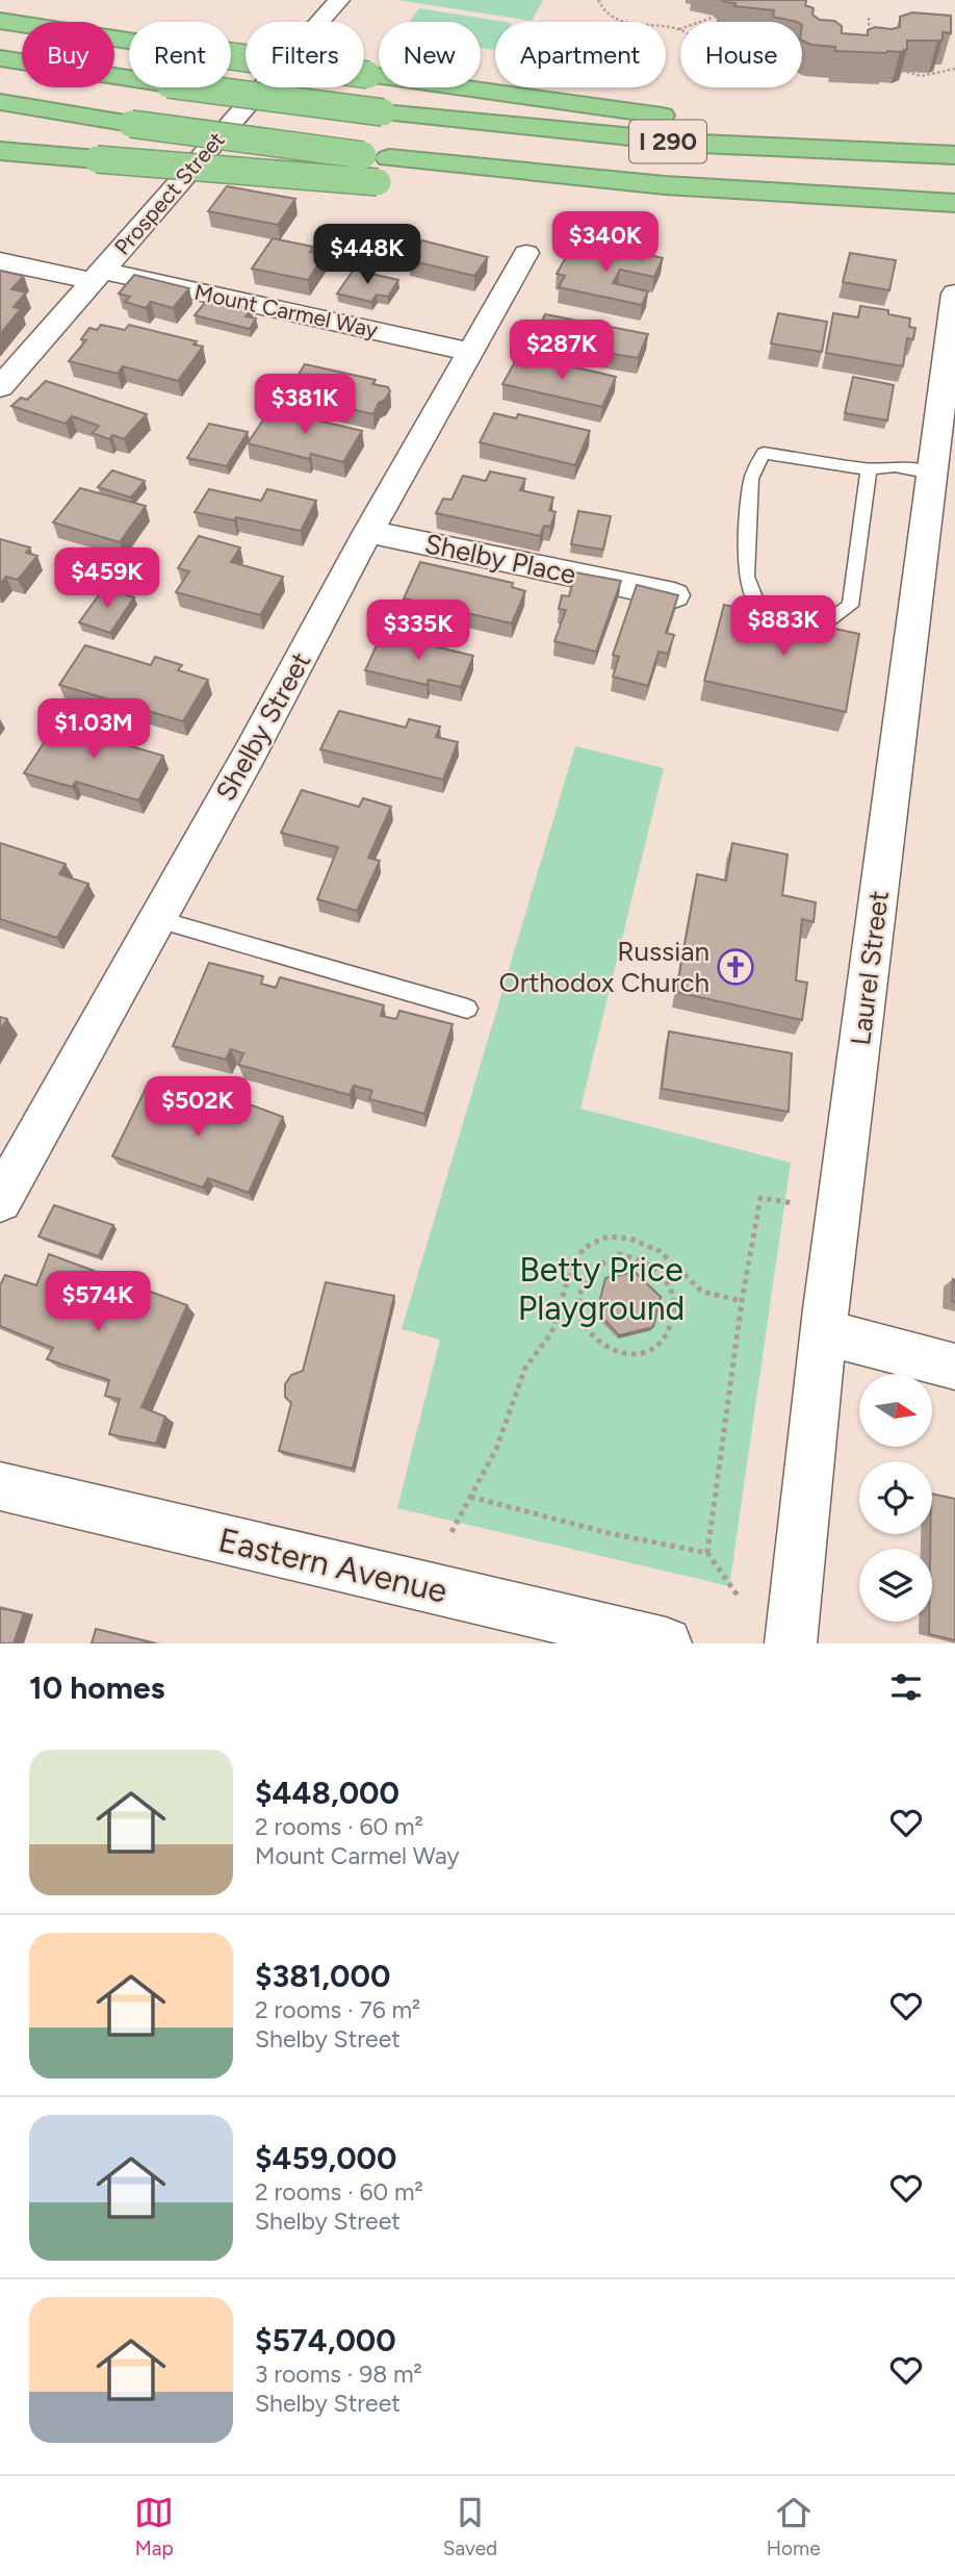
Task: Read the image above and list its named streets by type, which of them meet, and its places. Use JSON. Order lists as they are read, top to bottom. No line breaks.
{"streets":{"highway":["I 290"],"street":["Prospect Street","Mount Carmel Way","Shelby Place","Shelby Street","Laurel Street","Eastern Avenue"]},"crossings":[["Prospect Street","Mount Carmel Way"],["Mount Carmel Way","Shelby Street"],["Shelby Place","Shelby Street"]],"parks":["Betty Price Playground"],"places":{"church":["Russian Orthodox Church"]},"north":"right","page":{"chip":["Buy","Rent","Filters","New","Apartment","House"],"price":["$340K","$448K","$287K","$381K","$459K","$883K","$335K","$1.03M","$502K","$574K"],"heading":"10 homes","list":[{"name":"$448,000","note":"2 rooms · 60 m² · Mount Carmel Way"},{"name":"$381,000","note":"2 rooms · 76 m² · Shelby Street"},{"name":"$459,000","note":"2 rooms · 60 m² · Shelby Street"},{"name":"$574,000","note":"3 rooms · 98 m² · Shelby Street"}],"tabs":["Map","Saved","Home"]}}
